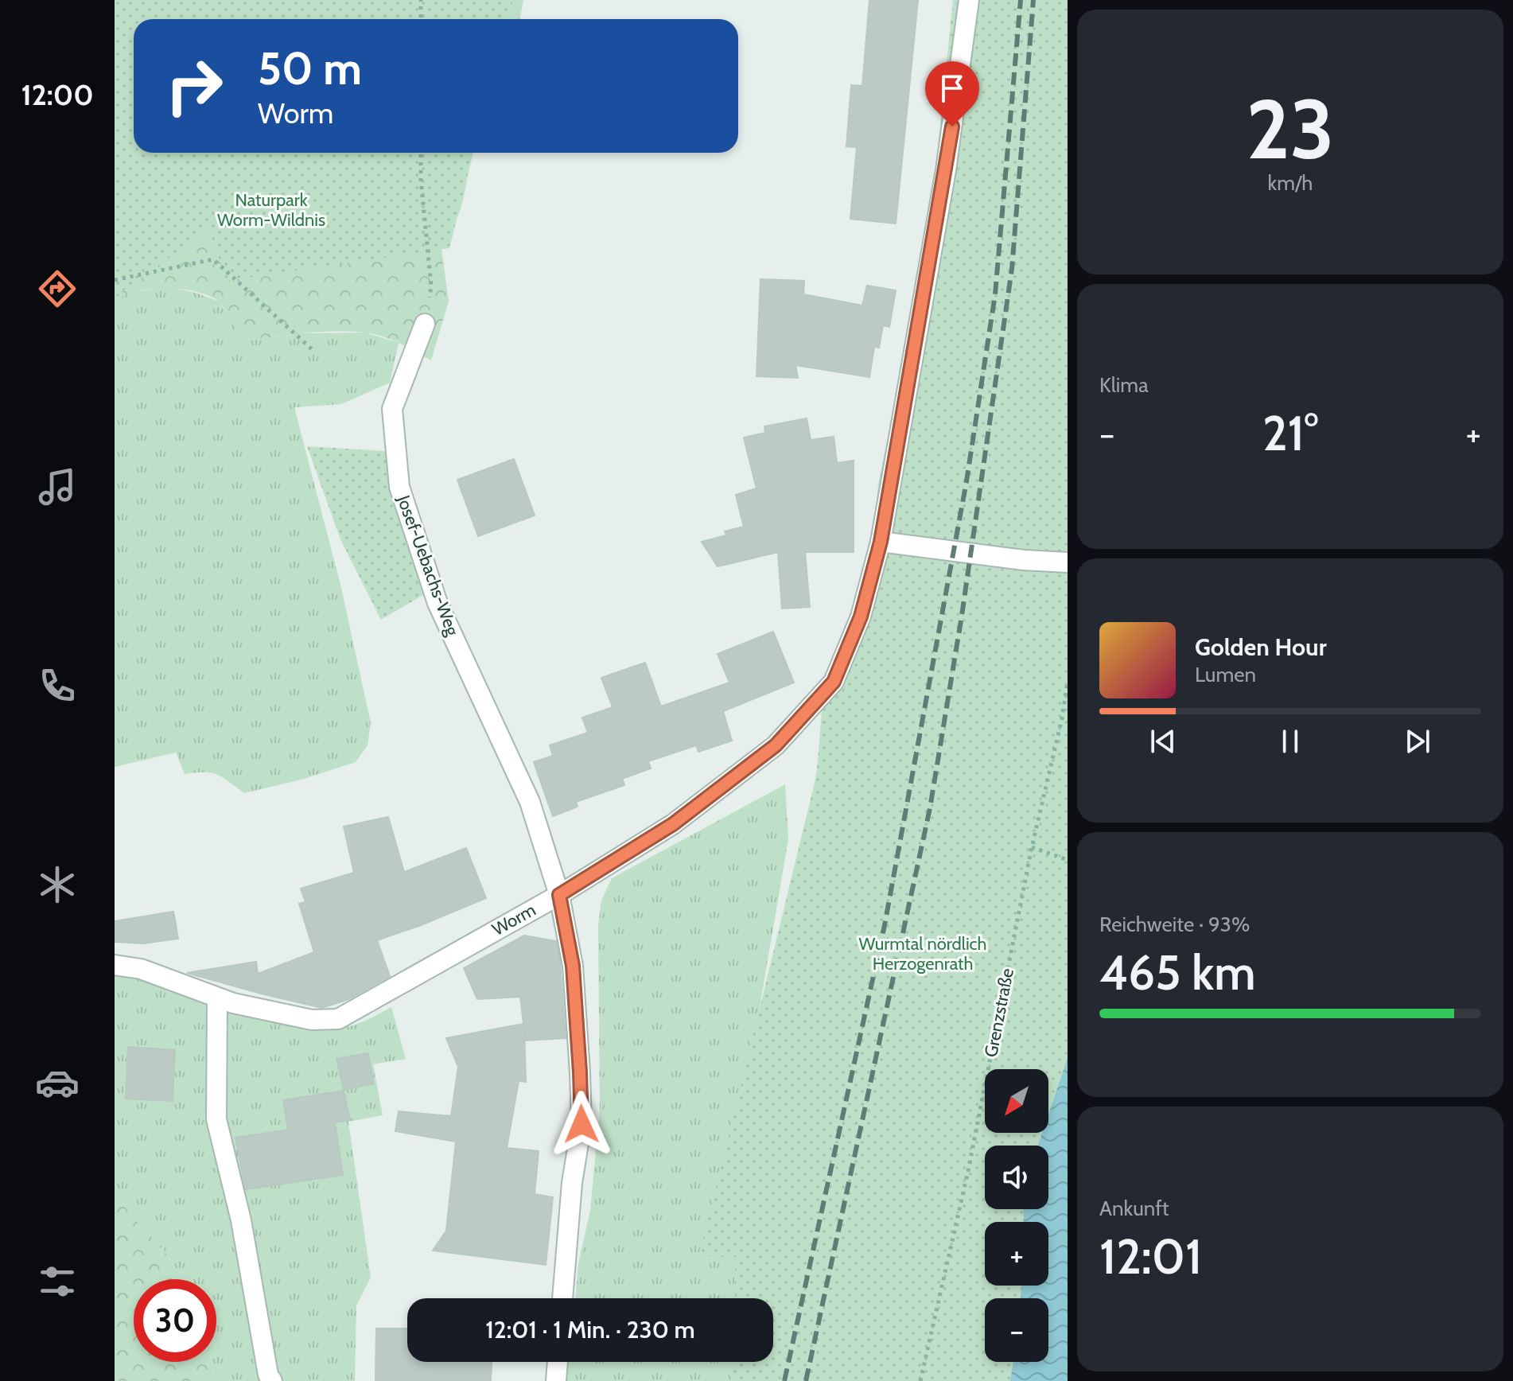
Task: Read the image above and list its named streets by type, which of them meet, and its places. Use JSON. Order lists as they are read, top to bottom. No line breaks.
{"streets":{"street":["Josef-Uebachs-Weg","Worm"],"path":["Grenzstraße"]},"crossings":[["Josef-Uebachs-Weg","Worm"]],"parks":["Naturpark Worm-Wildnis","Wurmtal nördlich Herzogenrath"],"north":"bottom left","page":{"tabs":"12:00","tile":[["23","km/h"],"Klima",["Reichweite · 93%","465 km"],["Ankunft","12:01"]],"turn":["50 m","Worm"],"heat":["−","21°","+"],"song":["Golden Hour","Lumen"],"map_buttons":["+","−"],"limit":"30","trip":"12:01 · 1 Min. · 230 m"}}
